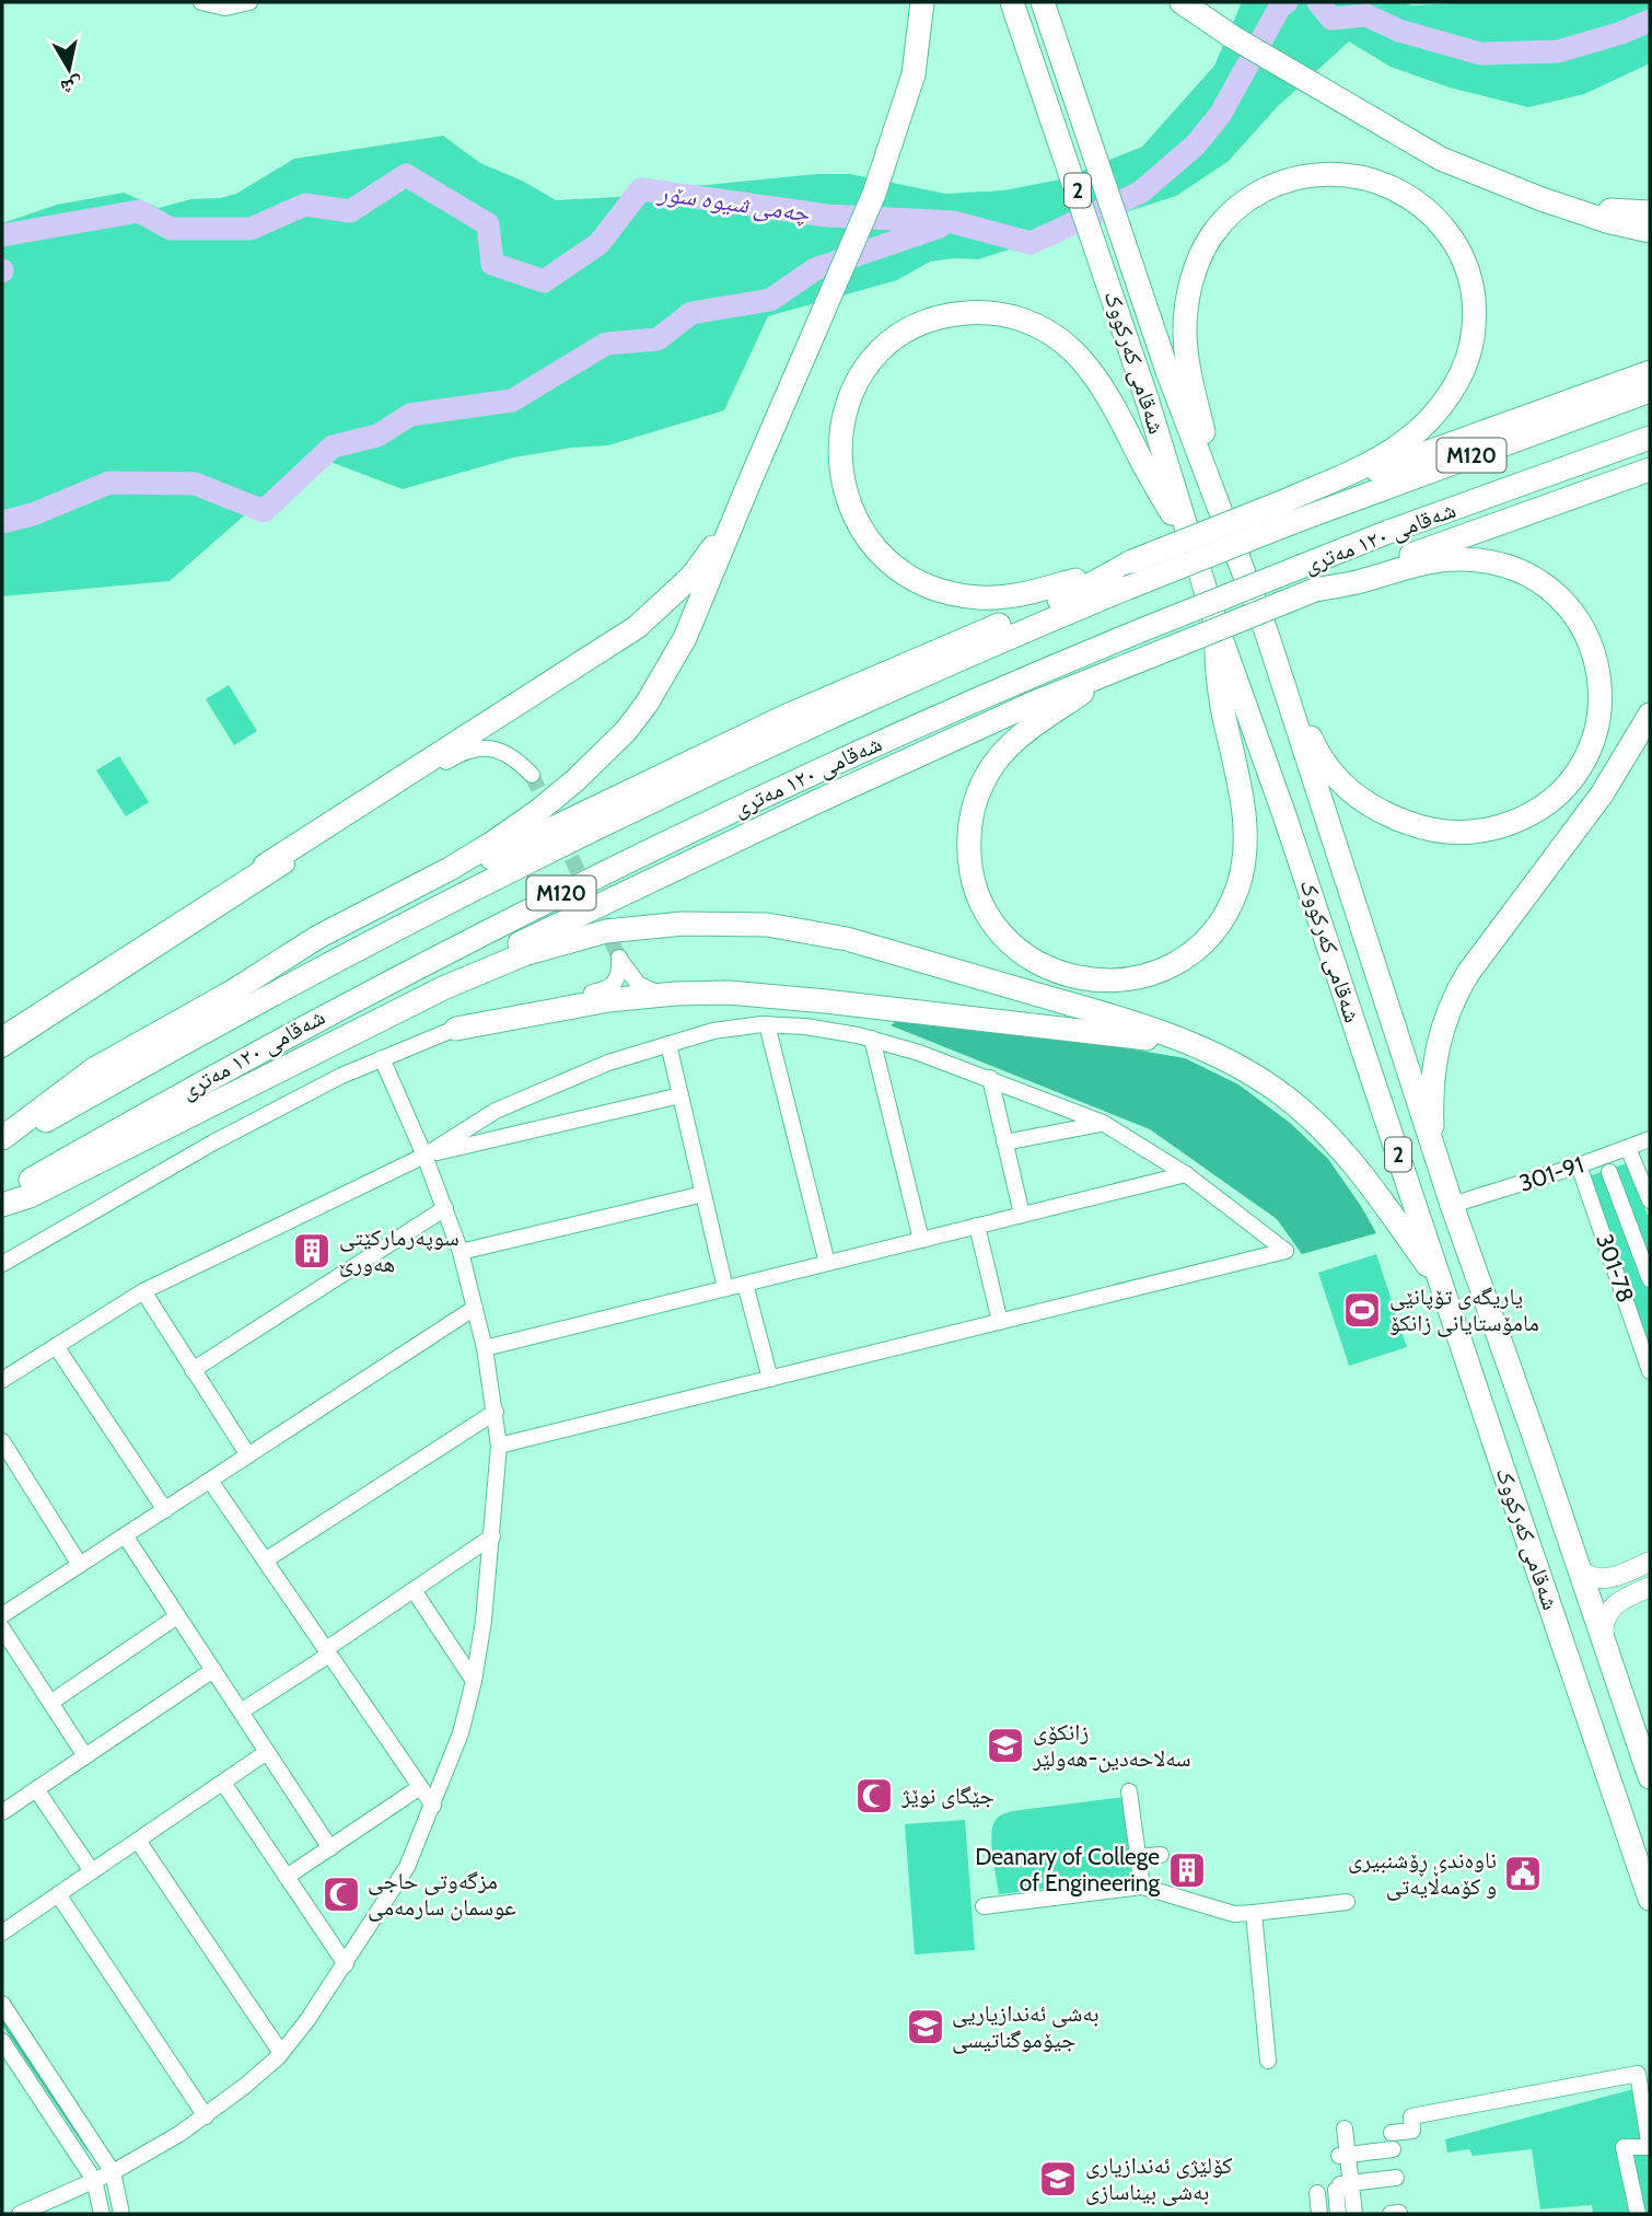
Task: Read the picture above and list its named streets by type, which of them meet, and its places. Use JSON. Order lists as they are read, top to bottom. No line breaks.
{"streets":{"highway":["2","شەقامی کەرکووک","M120","شەقامی ١٢٠ مەتری"],"street":["301-91","301-78"]},"crossings":[["شەقامی کەرکووک","301-91"],["301-91","301-78"]],"water":["چەمی شیوە سۆر"],"places":{"building":["سوپەرمارکێتی هەورێ","Deanary of College of Engineering"],"sports":["یاریگەی تۆپانێی مامۆستایانی زانکۆ"],"school or university":["زانکۆی سەلاحەدین-هەولێر","بەشی ئەندازیاریی جیۆموگناتیسی","کۆلێژی ئەندازیاری بەشی بیناسازی"],"mosque":["جێگای نوێژ","مزگەوتی حاجی عوسمان سارمەمی"],"public building":["ناوەندی ڕۆشنبیری و کۆمەڵایەتی"]},"north":"bottom"}
